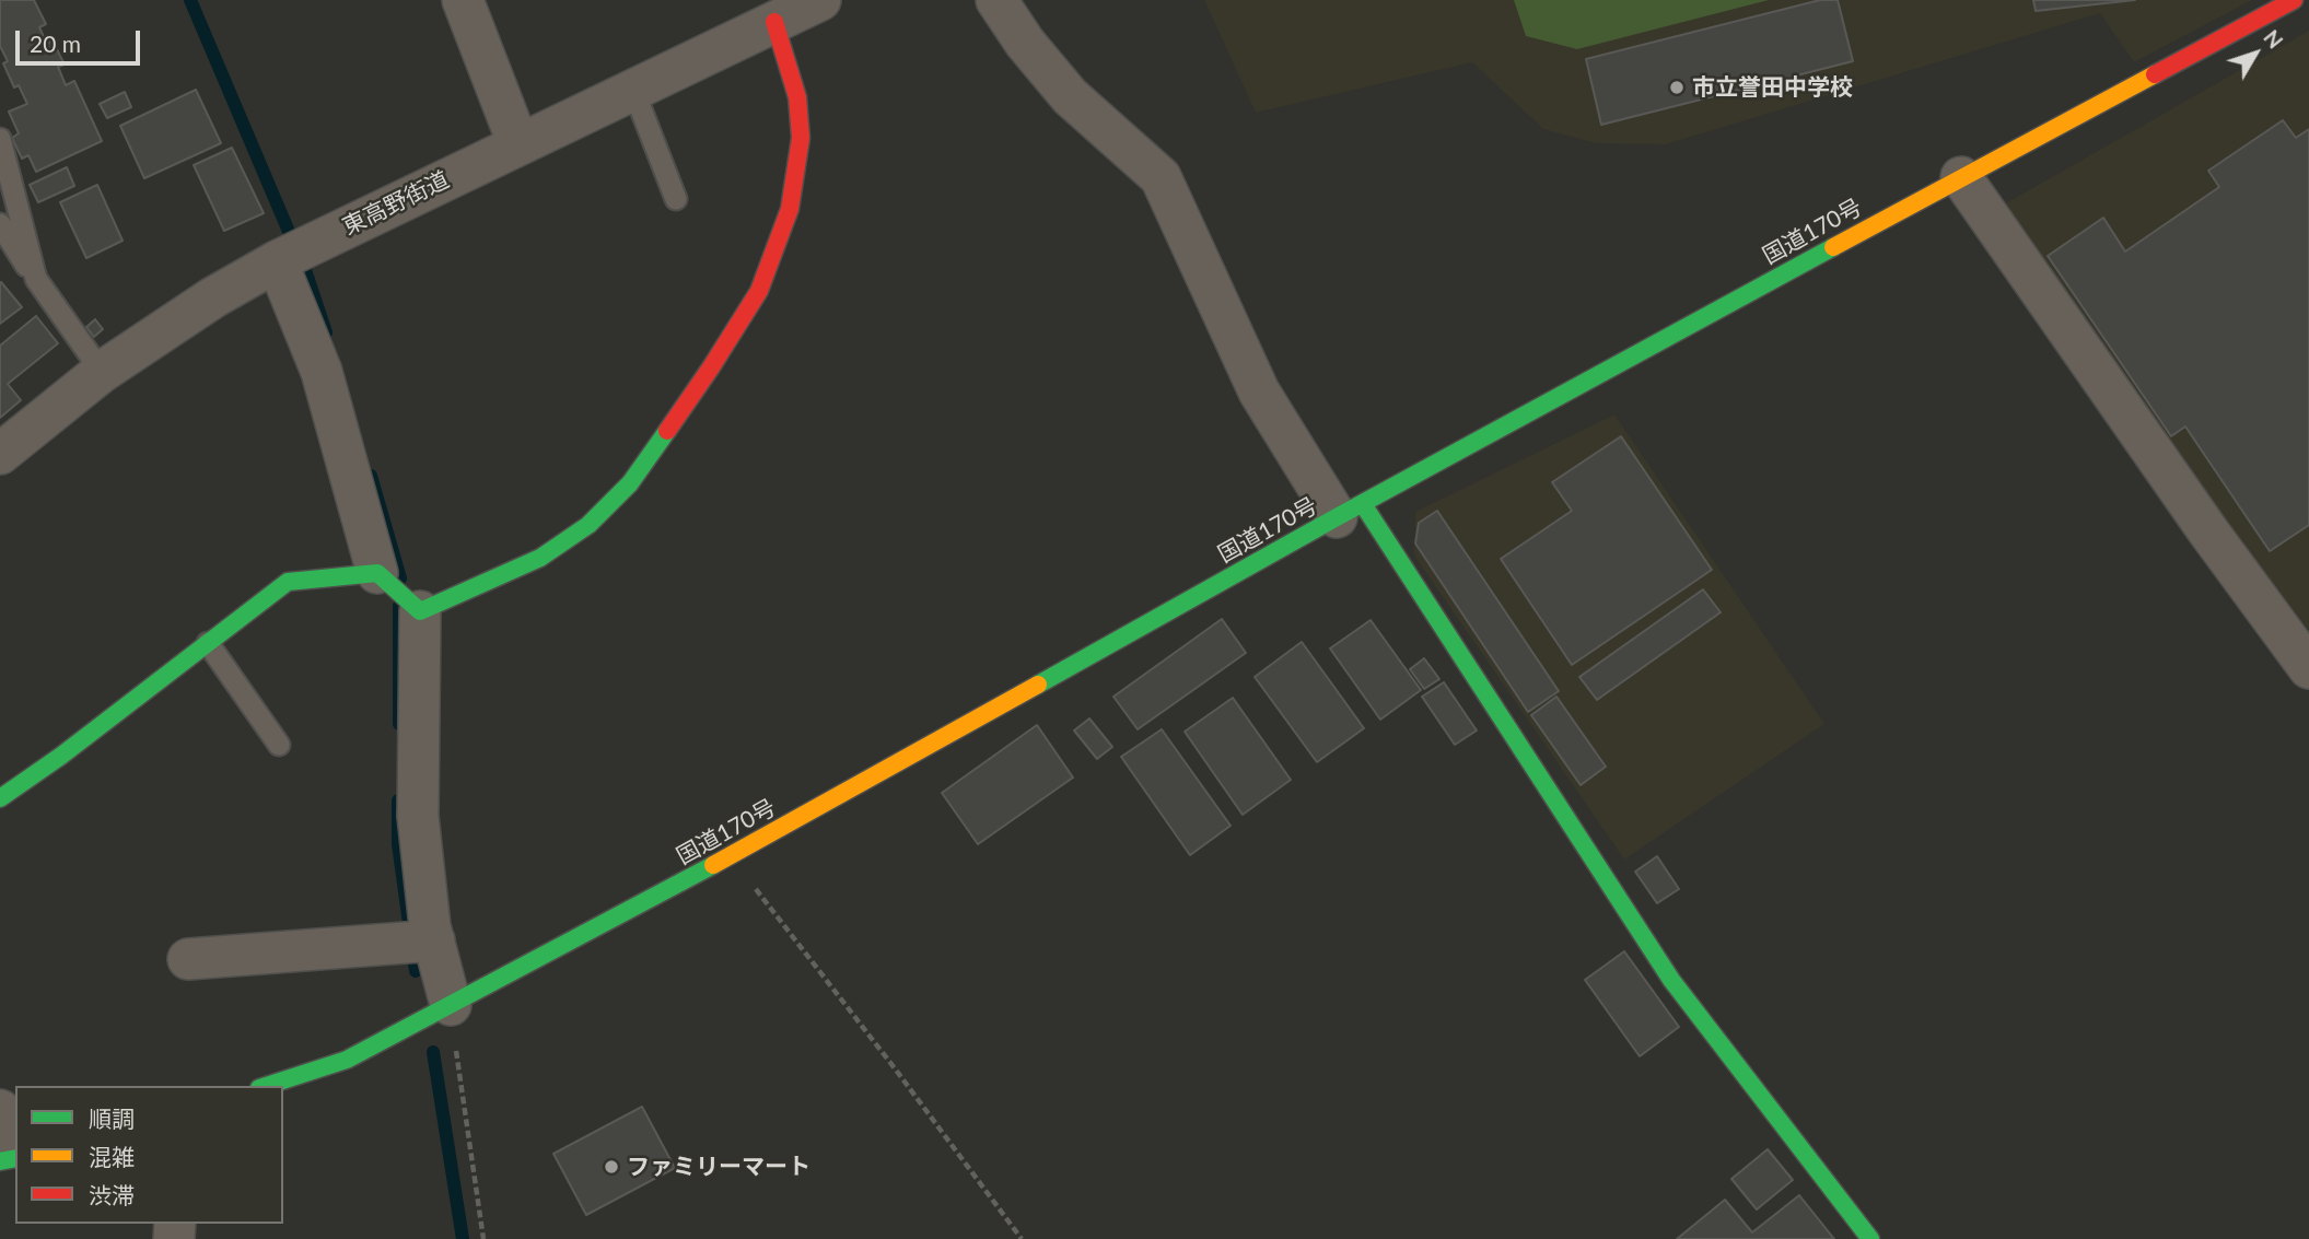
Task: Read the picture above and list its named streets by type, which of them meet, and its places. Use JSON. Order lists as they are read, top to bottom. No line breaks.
{"streets":{"main road":["国道170号"],"street":["東高野街道"]},"places":["市立誉田中学校","ファミリーマート"],"legend":["順調","混雑","渋滞"],"scale_bar":"20 m","north":"top right"}
